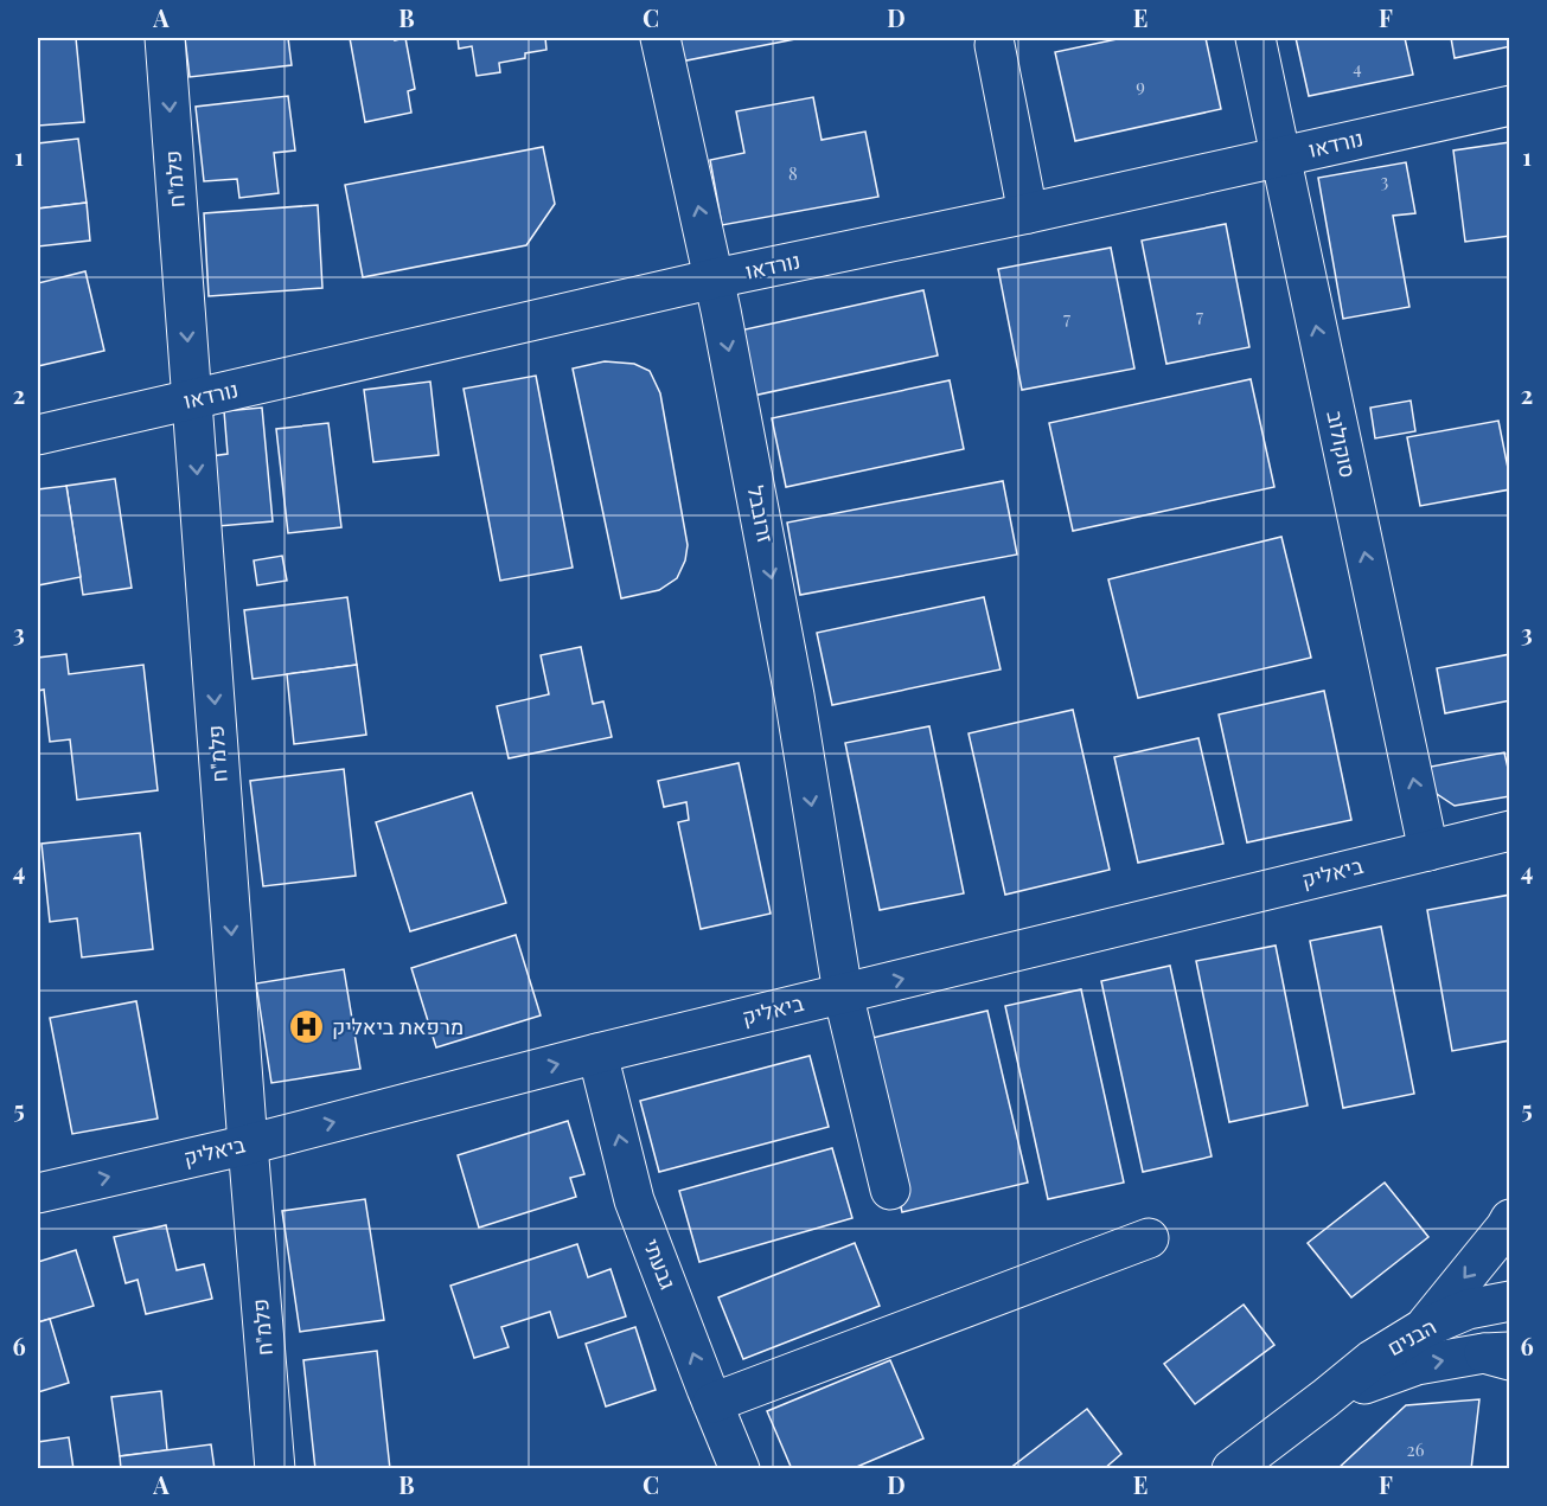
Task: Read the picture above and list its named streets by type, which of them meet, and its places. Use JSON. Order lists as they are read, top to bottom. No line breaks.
{"streets":{"street":["נורדאו","פלמ\"ח","סוקולוב","זרובבל","ביאליק","גבעתי","הבנים"]},"crossings":[["נורדאו","פלמ\"ח"],["נורדאו","סוקולוב"],["נורדאו","זרובבל"],["פלמ\"ח","ביאליק"],["סוקולוב","ביאליק"],["זרובבל","ביאליק"],["ביאליק","גבעתי"]],"one_way":["פלמ\"ח","סוקולוב","ביאליק","גבעתי"],"places":{"hospital":["מרפאת ביאליק"]},"house_numbers":["4","9","8","3","7","7","26"],"grid":{"columns":["A","B","C","D","E","F"],"rows":["1","2","3","4","5","6"]}}
